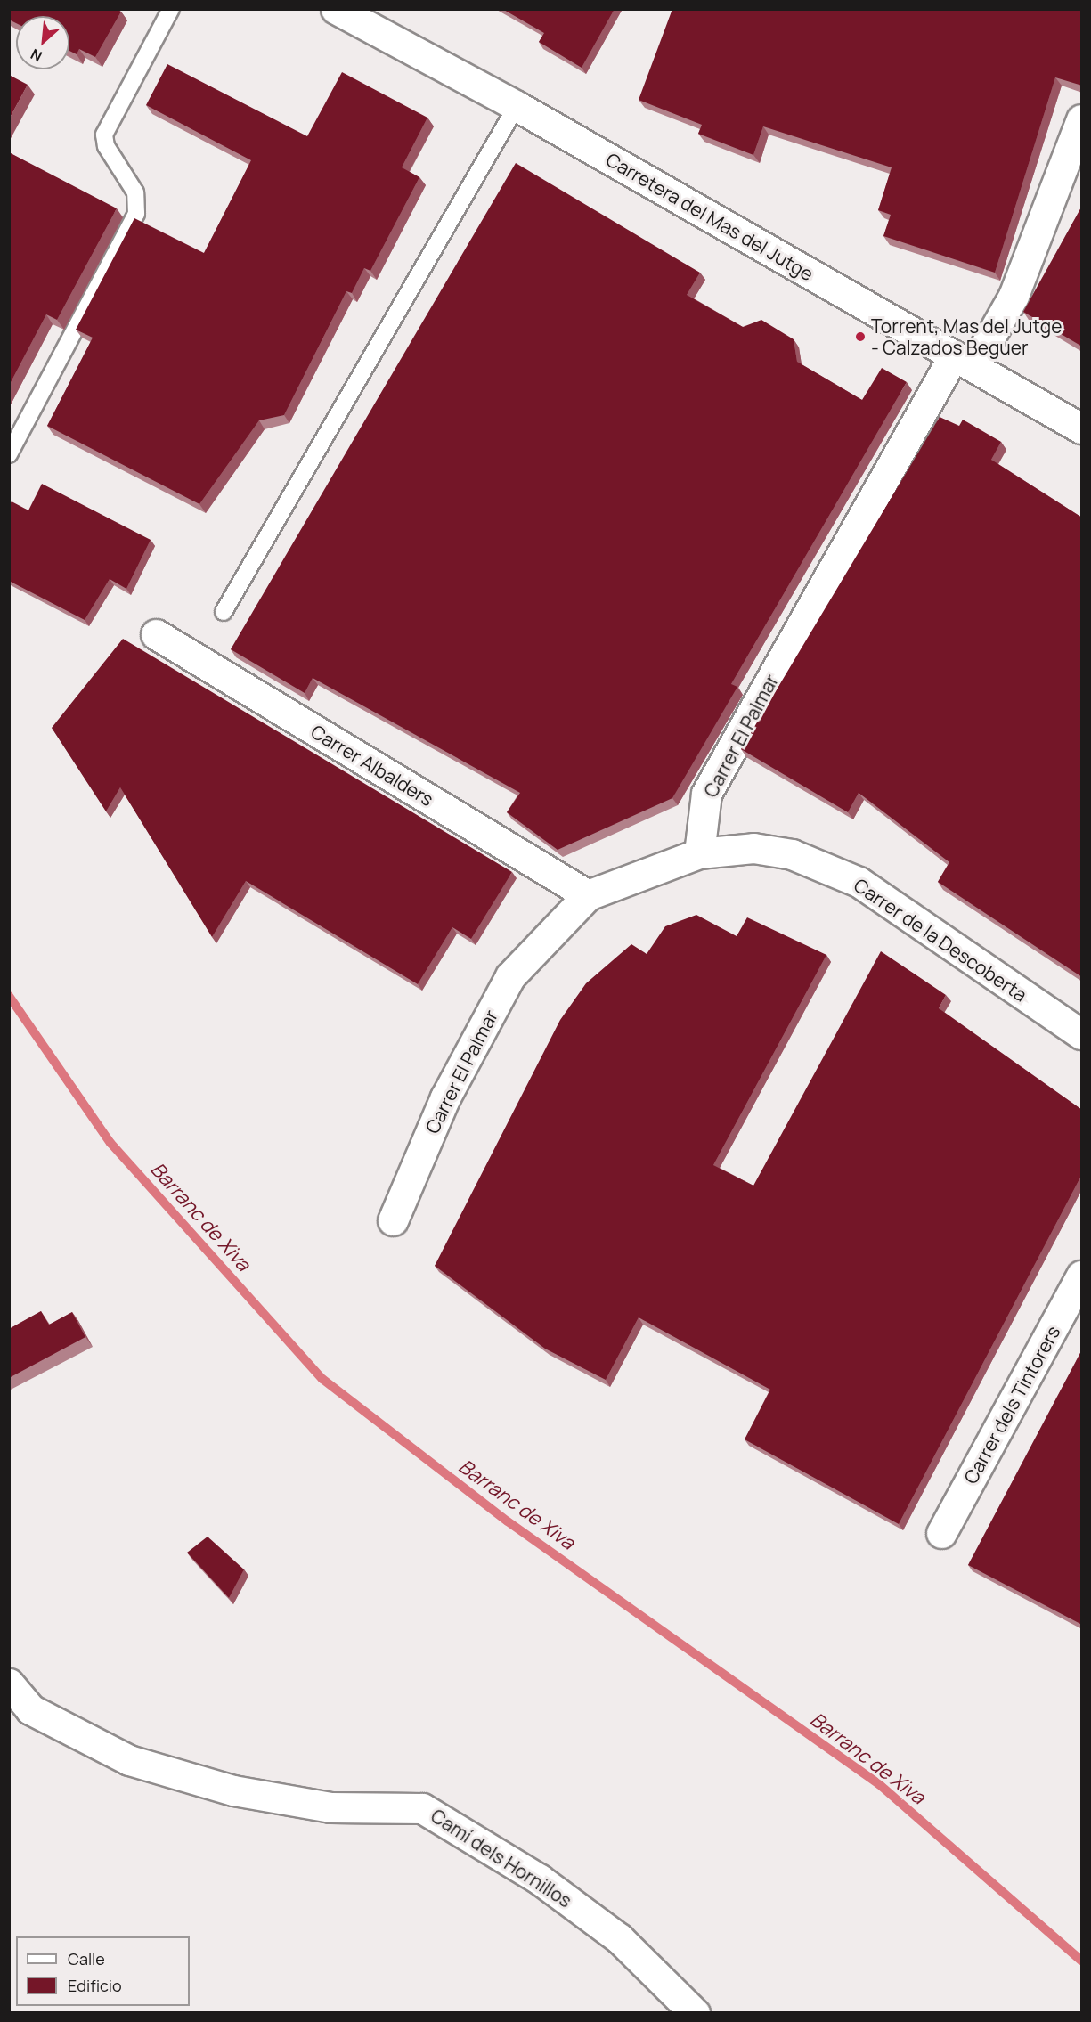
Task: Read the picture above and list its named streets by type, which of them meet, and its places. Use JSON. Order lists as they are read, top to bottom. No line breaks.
{"streets":{"street":["Carretera del Mas del Jutge","Carrer El Palmar","Carrer Albalders","Carrer de la Descoberta","Carrer dels Tintorers","Camí dels Hornillos"]},"crossings":[["Carretera del Mas del Jutge","Carrer El Palmar"],["Carrer El Palmar","Carrer Albalders"],["Carrer El Palmar","Carrer de la Descoberta"]],"water":["Barranc de Xiva"],"places":["Torrent, Mas del Jutge - Calzados Beguer"],"legend":["Calle","Edificio"],"north":"bottom left"}
